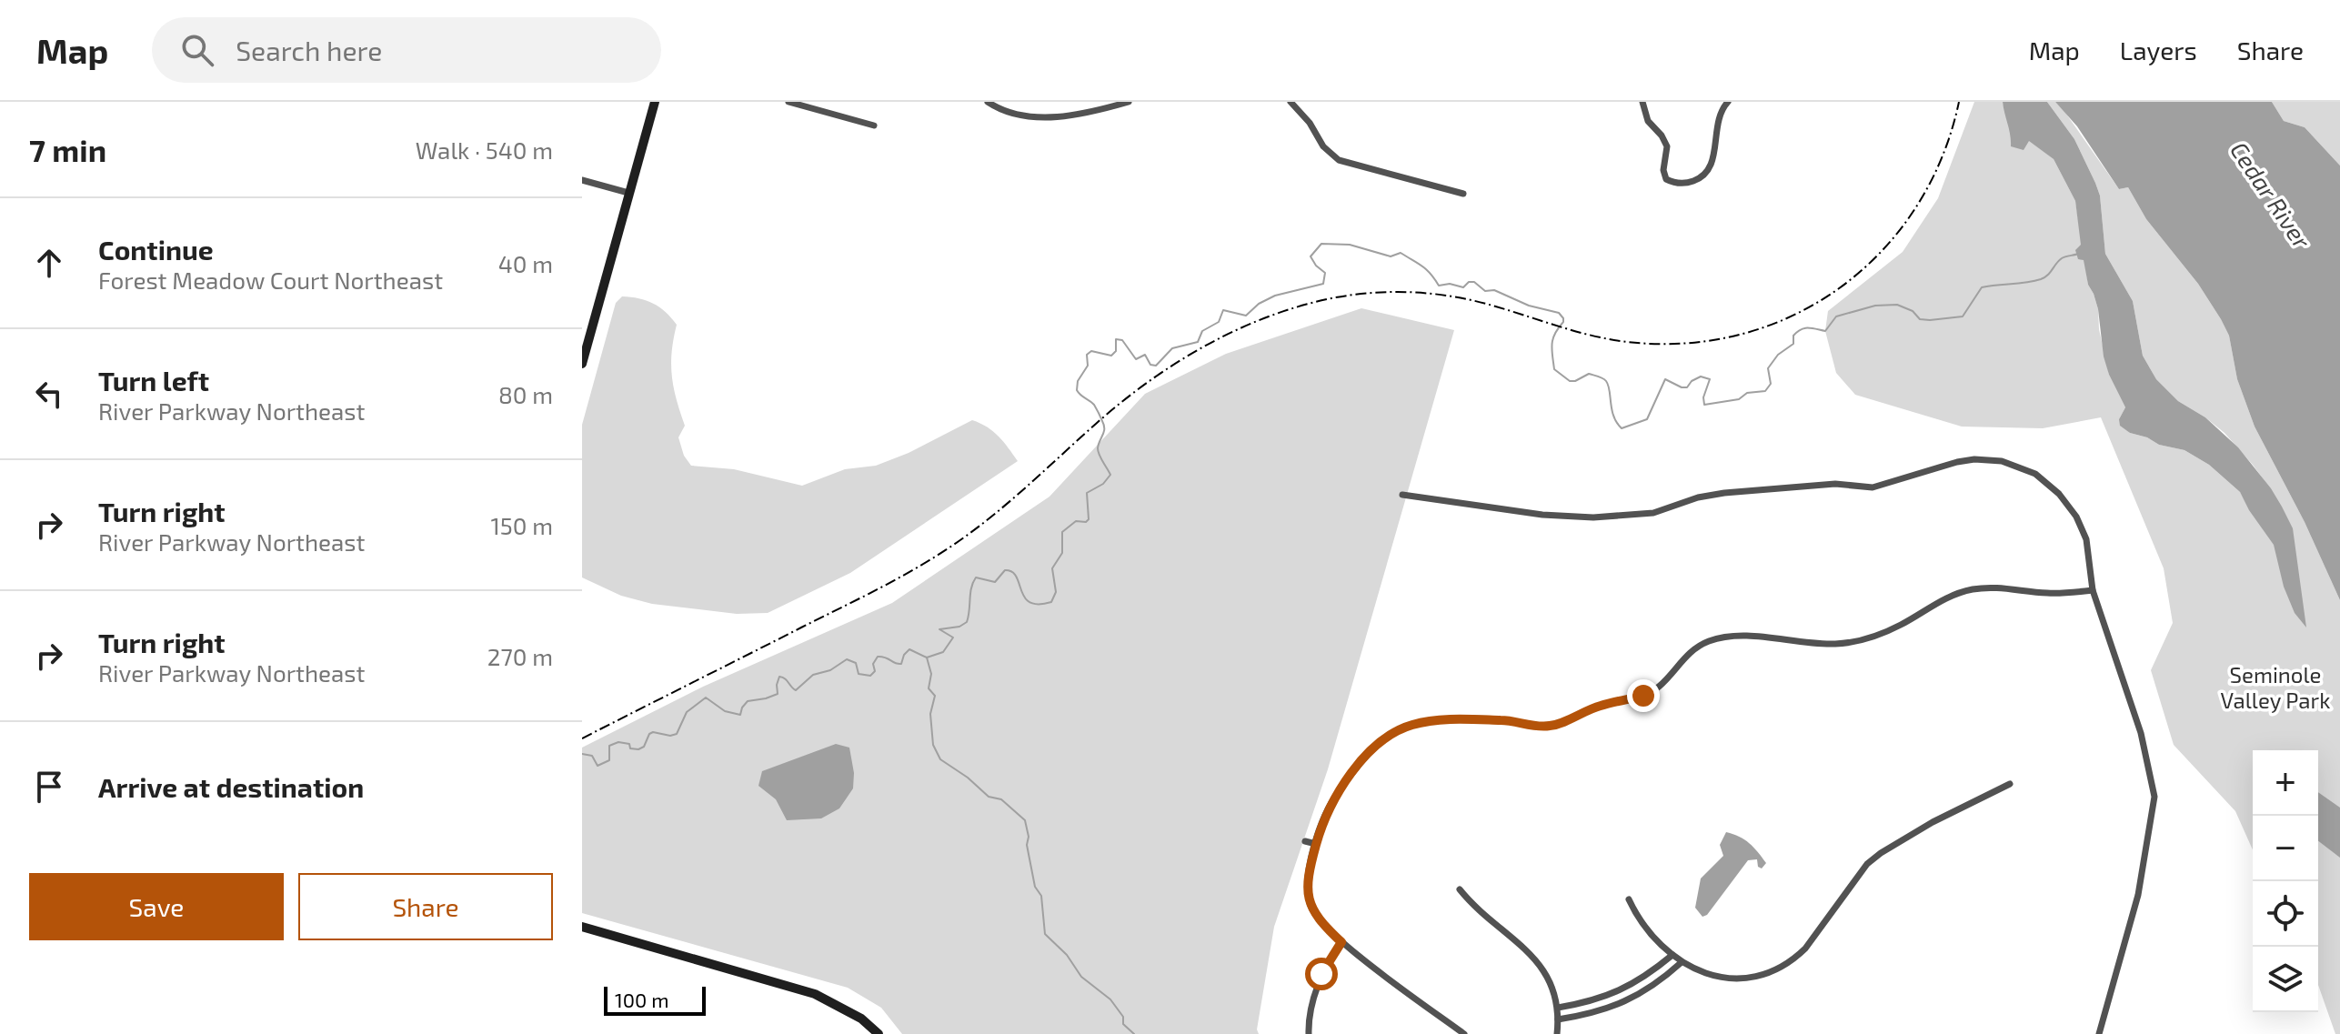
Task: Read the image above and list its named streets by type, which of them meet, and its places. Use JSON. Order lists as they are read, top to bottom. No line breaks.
{"water":["Cedar River"],"parks":["Seminole Valley Park"],"scale_bar":"100 m","page":{"header":"Map","search":"Search here","nav":["Map","Layers","Share"],"heading":["7 min","Walk · 540 m"],"list":[["Continue","Forest Meadow Court Northeast","40 m"],["Turn left","River Parkway Northeast","80 m"],["Turn right","River Parkway Northeast","150 m"],["Turn right","River Parkway Northeast","270 m"],"Arrive at destination"],"map_buttons":["+","−"],"buttons":["Save","Share"],"scale":"100 m"}}
